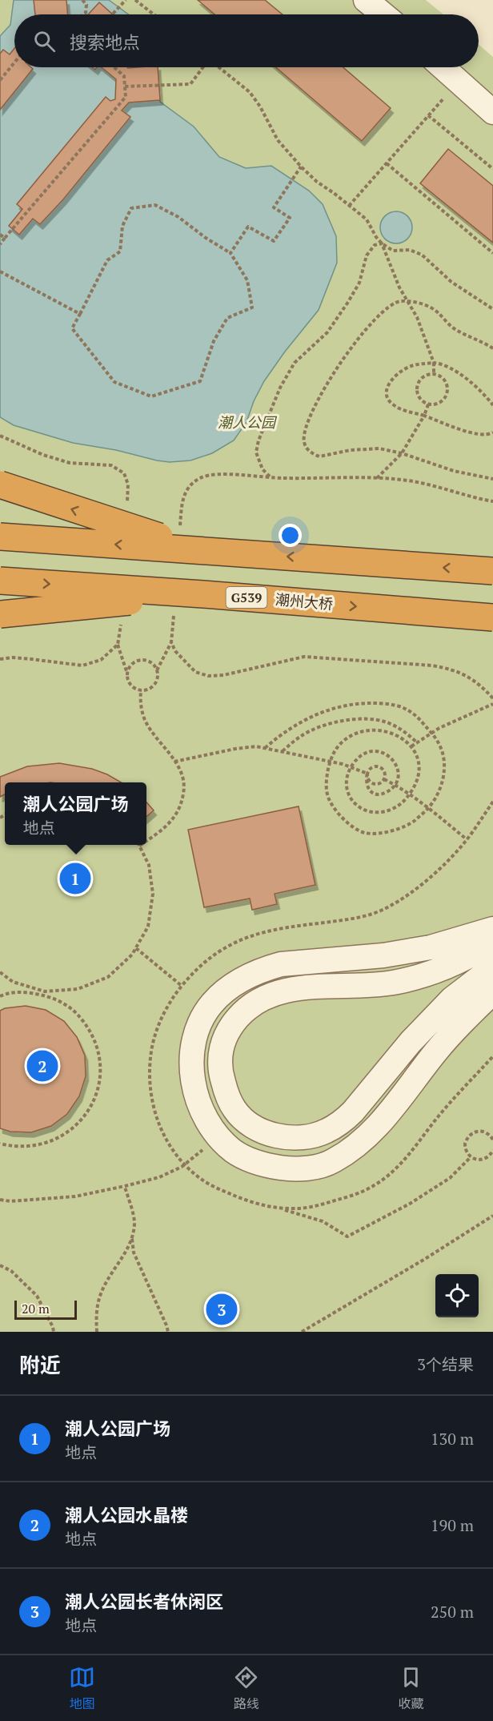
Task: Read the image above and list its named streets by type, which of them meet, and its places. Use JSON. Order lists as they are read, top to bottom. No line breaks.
{"streets":{"highway":["G539","潮州大桥"]},"parks":["潮人公园"],"scale_bar":"20 m","page":{"search":"搜索地点","popup":["潮人公园广场","地点"],"pins":["1","2","3"],"scale":"20 m","heading":["附近","3个结果"],"list":[{"mark":"1","name":"潮人公园广场","note":"地点","value":"130 m"},{"mark":"2","name":"潮人公园水晶楼","note":"地点","value":"190 m"},{"mark":"3","name":"潮人公园长者休闲区","note":"地点","value":"250 m"}],"nav":["地图","路线","收藏"]}}
